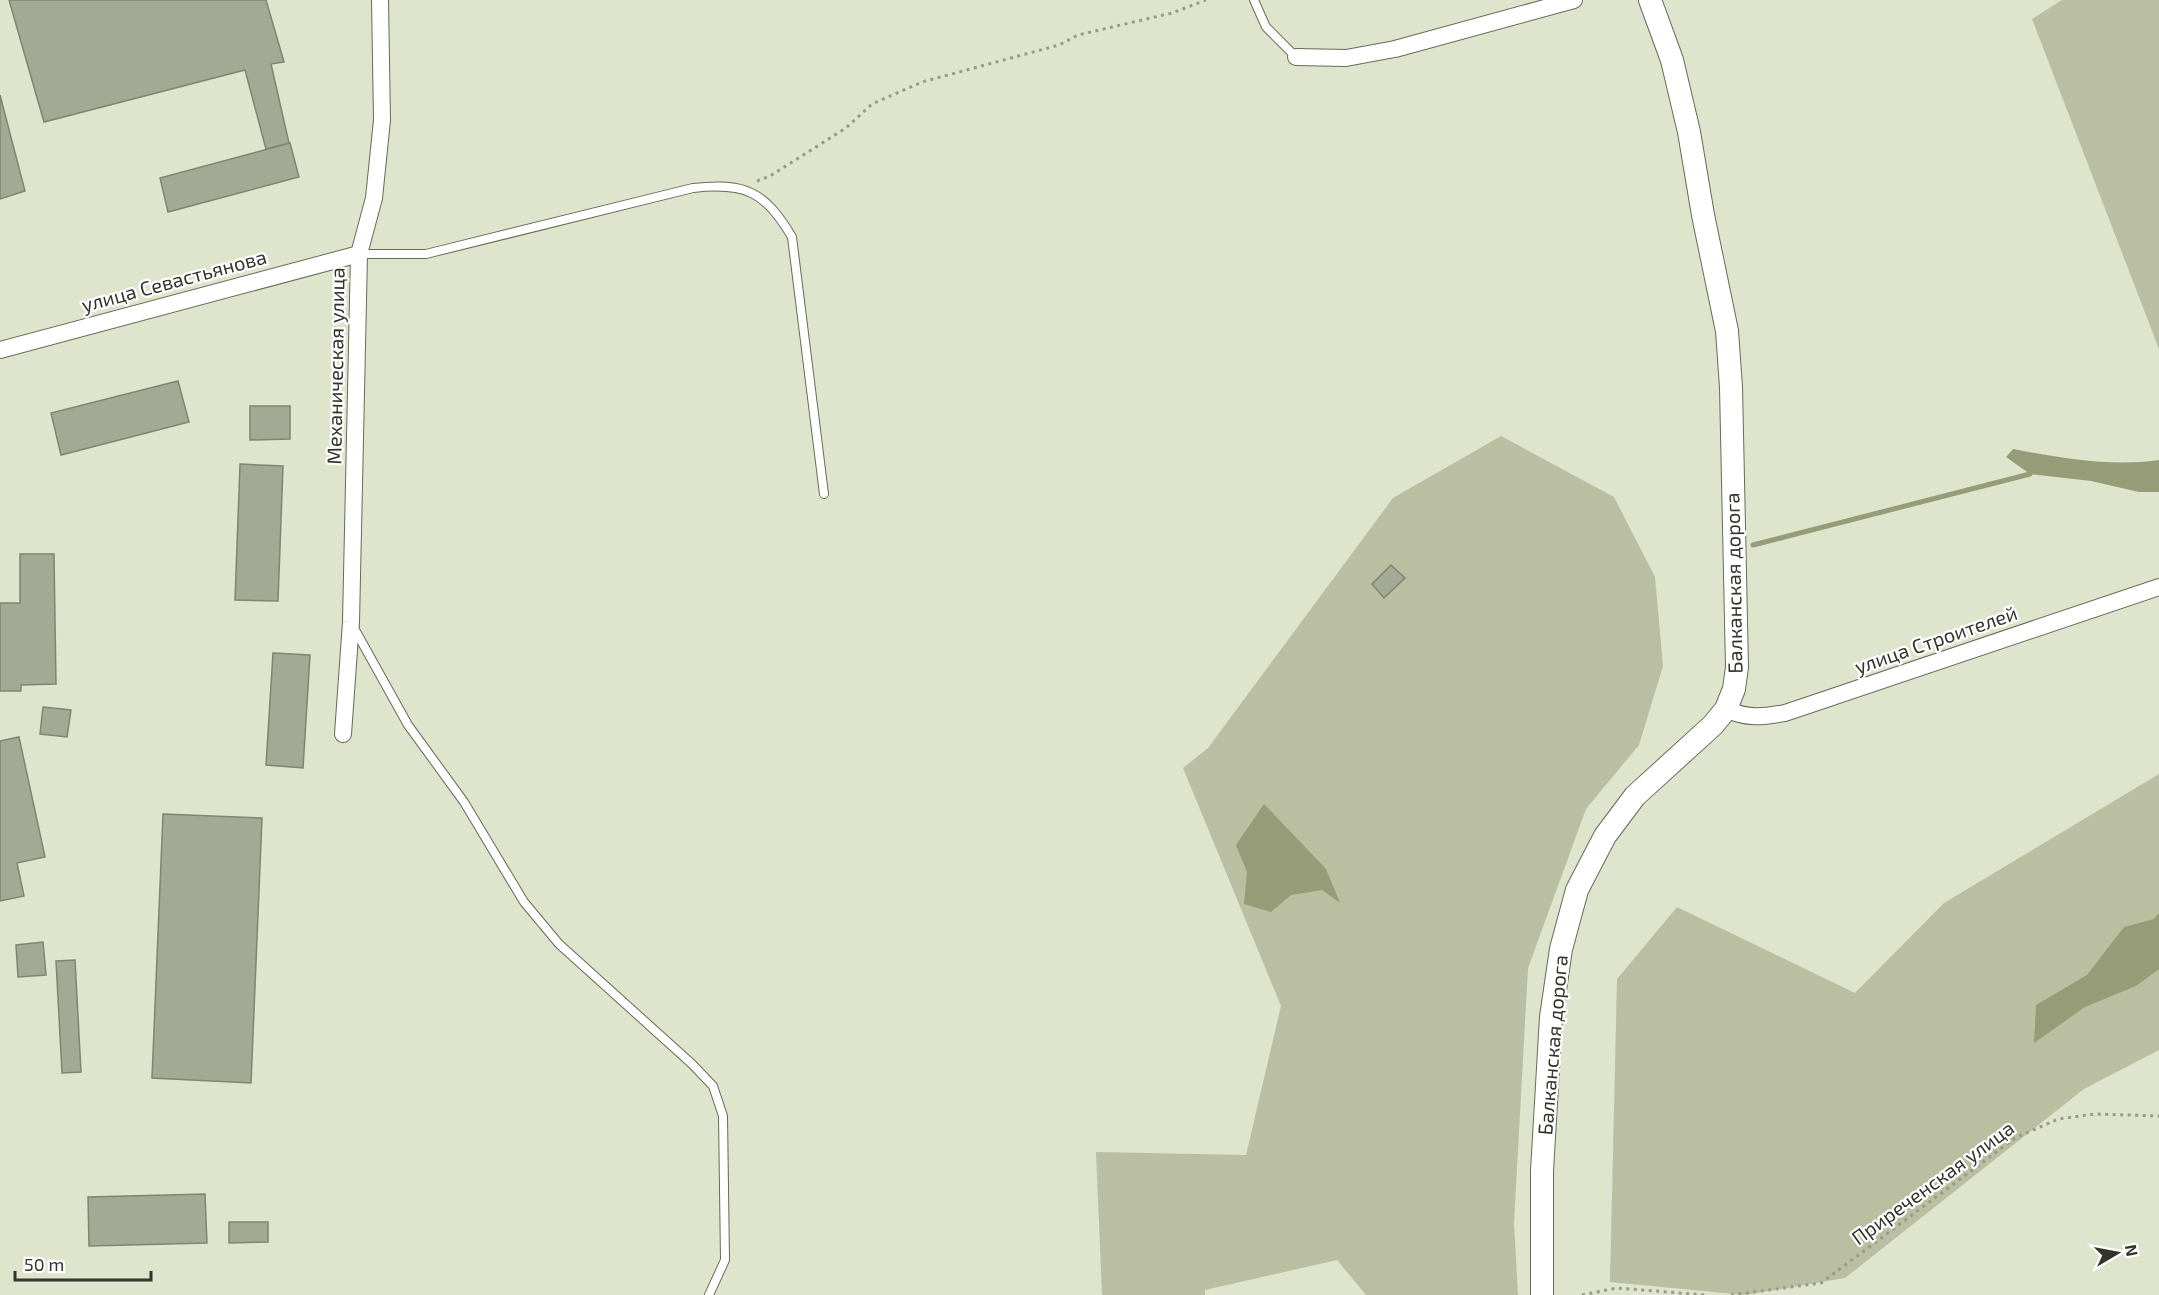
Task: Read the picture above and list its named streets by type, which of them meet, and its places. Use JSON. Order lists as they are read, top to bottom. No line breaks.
{"streets":{"street":["улица Севастьянова","Механическая улица","Балканская дорога","улица Строителей"],"path":["Приреченская улица"]},"crossings":[["улица Севастьянова","Механическая улица"],["Балканская дорога","улица Строителей"]],"scale_bar":"50 m","north":"right"}
